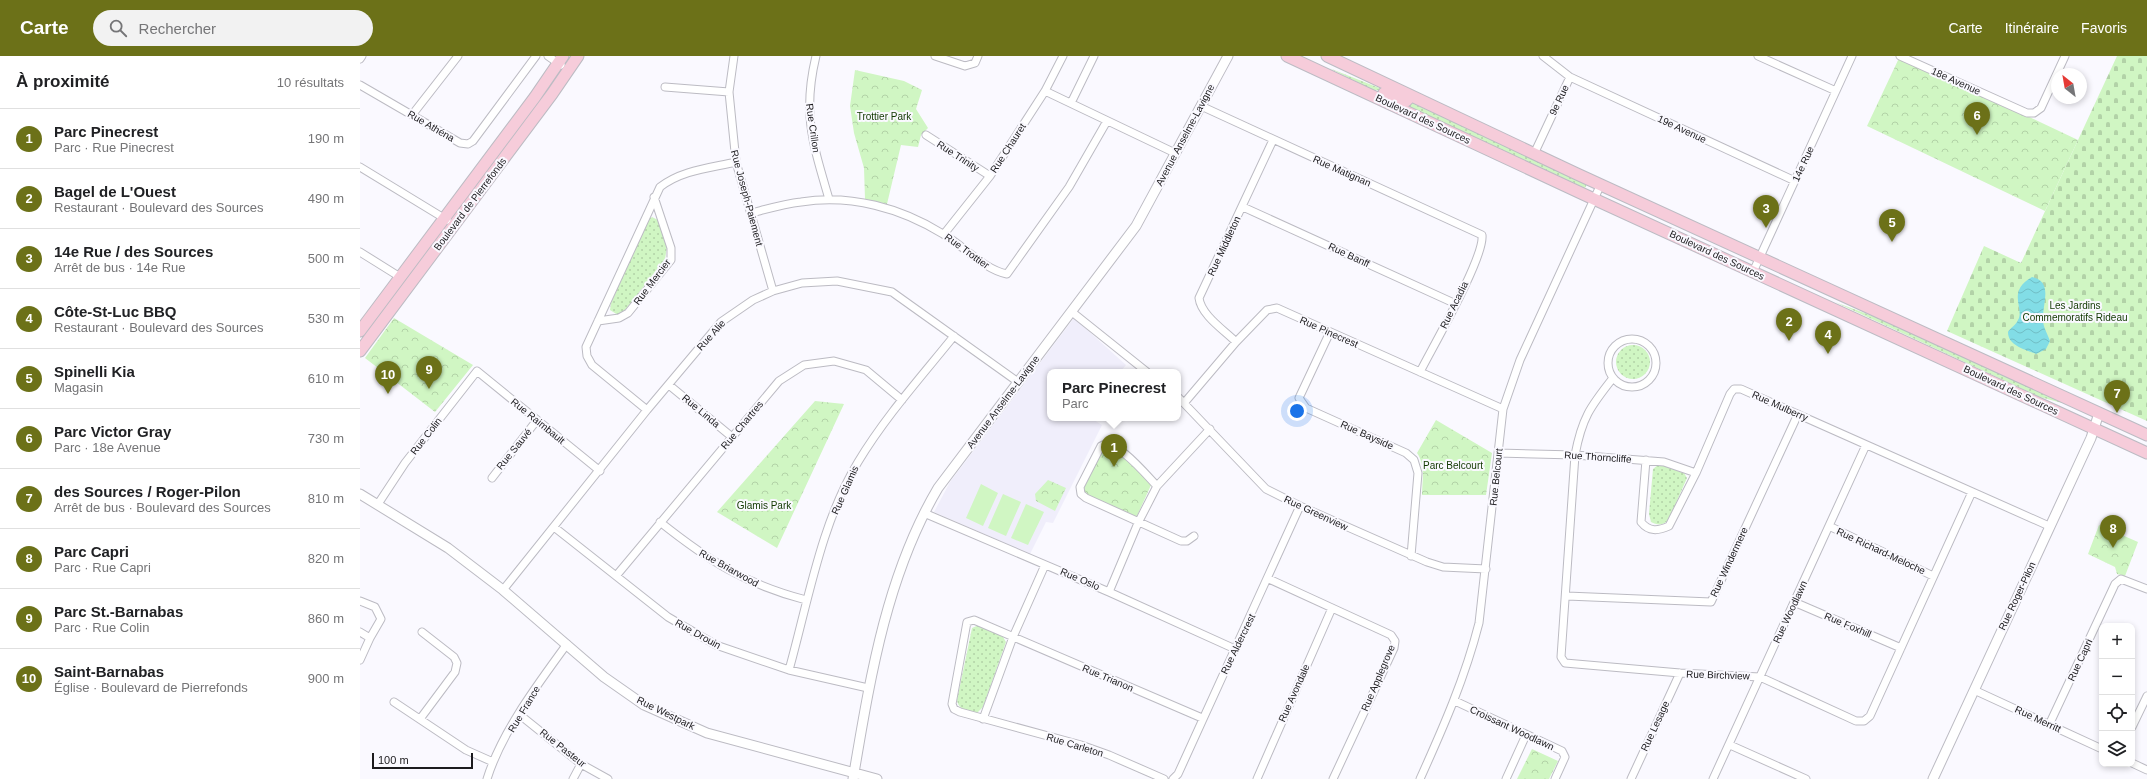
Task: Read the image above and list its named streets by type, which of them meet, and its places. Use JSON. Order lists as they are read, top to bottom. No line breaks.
{"streets":{"main road":["Boulevard des Sources","Boulevard de Pierrefonds"],"street":["18e Avenue","9e Rue","Rue Athéna","Rue Crillon","19e Avenue","Avenue Anselme-Lavigne","Rue Chauret","Rue Trinity","14e Rue","Rue Matignan","Rue Joseph-Paiement","Rue Middleton","Rue Trottier","Rue Banff","Rue Mercier","Rue Acadia","Rue Pinecrest","Rue Alie","Rue Mulberry","Rue Linda","Rue Raimbault","Rue Chartres","Rue Bayside","Rue Colin","Rue Sauvé","Rue Thorncliffe","Rue Belcourt","Rue Glamis","Rue Greenview","Rue Richard-Meloche","Rue Windermere","Rue Briarwood","Rue Oslo","Rue Roger-Pilon","Rue Woodlawn","Rue Foxhill","Rue Drouin","Rue Aldercrest","Rue Capri","Rue Birchview","Rue Trianon","Rue Applegrove","Rue Avondale","Rue France","Rue Westpark","Rue Merritt","Rue Lesage","Croissant Woodlawn","Rue Carleton","Rue Pasteur"]},"crossings":[["9e Rue","Boulevard des Sources"],["9e Rue","19e Avenue"],["Boulevard des Sources","14e Rue"],["Boulevard des Sources","Rue Belcourt"],["Boulevard des Sources","Rue Roger-Pilon"],["Rue Crillon","Rue Trottier"],["19e Avenue","14e Rue"],["Avenue Anselme-Lavigne","Rue Matignan"],["Avenue Anselme-Lavigne","Rue Alie"],["Avenue Anselme-Lavigne","Rue Oslo"],["Avenue Anselme-Lavigne","Rue Drouin"],["Avenue Anselme-Lavigne","Rue Westpark"],["Rue Chauret","Rue Trinity"],["Rue Chauret","Rue Trottier"],["Rue Matignan","Rue Middleton"],["Rue Matignan","Rue Acadia"],["Rue Joseph-Paiement","Rue Trottier"],["Rue Joseph-Paiement","Rue Alie"],["Rue Middleton","Rue Banff"],["Rue Middleton","Rue Pinecrest"],["Rue Banff","Rue Acadia"],["Rue Acadia","Rue Pinecrest"],["Rue Pinecrest","Rue Bayside"],["Rue Pinecrest","Rue Belcourt"],["Rue Pinecrest","Rue Greenview"],["Rue Alie","Rue Linda"],["Rue Alie","Rue Raimbault"],["Rue Alie","Rue Glamis"],["Rue Alie","Rue Drouin"],["Rue Alie","Rue Westpark"],["Rue Mulberry","Rue Thorncliffe"],["Rue Mulberry","Rue Windermere"],["Rue Mulberry","Rue Roger-Pilon"],["Rue Mulberry","Rue Woodlawn"],["Rue Mulberry","Rue Birchview"],["Rue Linda","Rue Chartres"],["Rue Raimbault","Rue Colin"],["Rue Raimbault","Rue Sauvé"],["Rue Chartres","Rue Glamis"],["Rue Chartres","Rue Briarwood"],["Rue Chartres","Rue Drouin"],["Rue Bayside","Rue Greenview"],["Rue Colin","Rue Westpark"],["Rue Thorncliffe","Rue Belcourt"],["Rue Thorncliffe","Rue Birchview"],["Rue Belcourt","Rue Greenview"],["Rue Belcourt","Croissant Woodlawn"],["Rue Glamis","Rue Briarwood"],["Rue Glamis","Rue Drouin"],["Rue Greenview","Rue Aldercrest"],["Rue Richard-Meloche","Rue Woodlawn"],["Rue Richard-Meloche","Rue Birchview"],["Rue Windermere","Rue Birchview"],["Rue Oslo","Rue Aldercrest"],["Rue Roger-Pilon","Rue Merritt"],["Rue Woodlawn","Rue Foxhill"],["Rue Woodlawn","Rue Birchview"],["Rue Foxhill","Rue Birchview"],["Rue Aldercrest","Rue Trianon"],["Rue Aldercrest","Rue Applegrove"],["Rue Capri","Rue Merritt"],["Rue Birchview","Rue Lesage"],["Rue Trianon","Rue Carleton"],["Rue Applegrove","Rue Avondale"],["Rue France","Rue Westpark"],["Rue France","Rue Pasteur"]],"parks":["Trottier Park","Les Jardins Commemoratifs Rideau","Parc Belcourt","Glamis Park"],"scale_bar":"100 m","north":"top left","page":{"header":"Carte","search":"Rechercher","nav":["Carte","Itinéraire","Favoris"],"heading":["À proximité","10 résultats"],"pins":["6","3","5","2","4","9","10","7","1","8"],"list":[{"mark":"1","name":"Parc Pinecrest","note":"Parc · Rue Pinecrest","value":"190 m"},{"mark":"2","name":"Bagel de L'Ouest","note":"Restaurant · Boulevard des Sources","value":"490 m"},{"mark":"3","name":"14e Rue / des Sources","note":"Arrêt de bus · 14e Rue","value":"500 m"},{"mark":"4","name":"Côte-St-Luc BBQ","note":"Restaurant · Boulevard des Sources","value":"530 m"},{"mark":"5","name":"Spinelli Kia","note":"Magasin","value":"610 m"},{"mark":"6","name":"Parc Victor Gray","note":"Parc · 18e Avenue","value":"730 m"},{"mark":"7","name":"des Sources / Roger-Pilon","note":"Arrêt de bus · Boulevard des Sources","value":"810 m"},{"mark":"8","name":"Parc Capri","note":"Parc · Rue Capri","value":"820 m"},{"mark":"9","name":"Parc St.-Barnabas","note":"Parc · Rue Colin","value":"860 m"},{"mark":"10","name":"Saint-Barnabas","note":"Église · Boulevard de Pierrefonds","value":"900 m"}],"popup":["Parc Pinecrest","Parc"],"map_buttons":["+","−"],"scale":"100 m"}}
